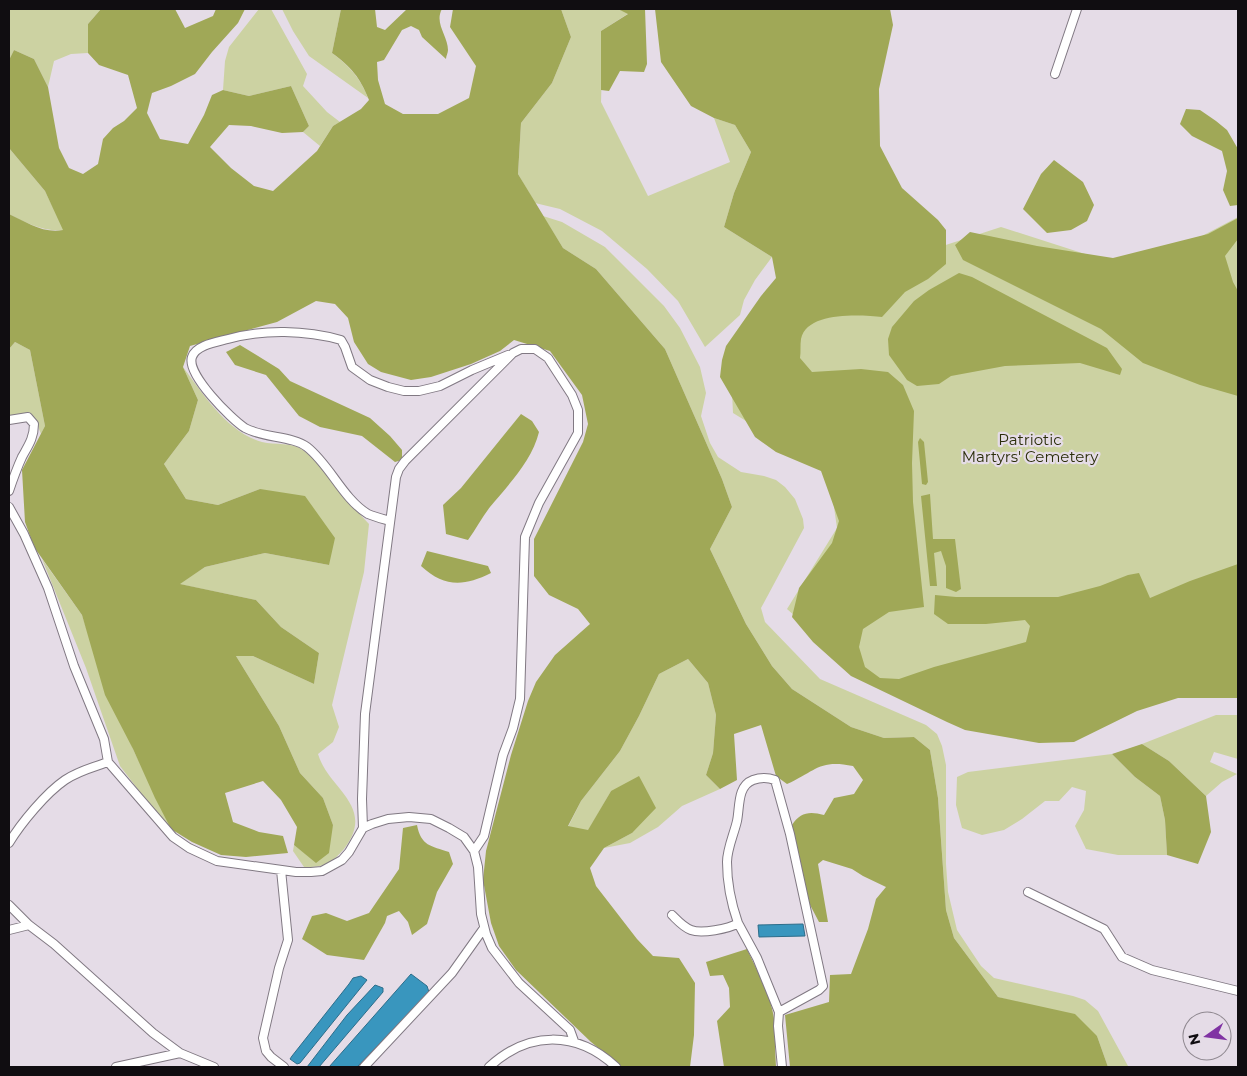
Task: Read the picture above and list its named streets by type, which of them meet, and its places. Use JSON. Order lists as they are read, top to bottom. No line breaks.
{"parks":["Patriotic Martyrs' Cemetery"],"north":"left"}
